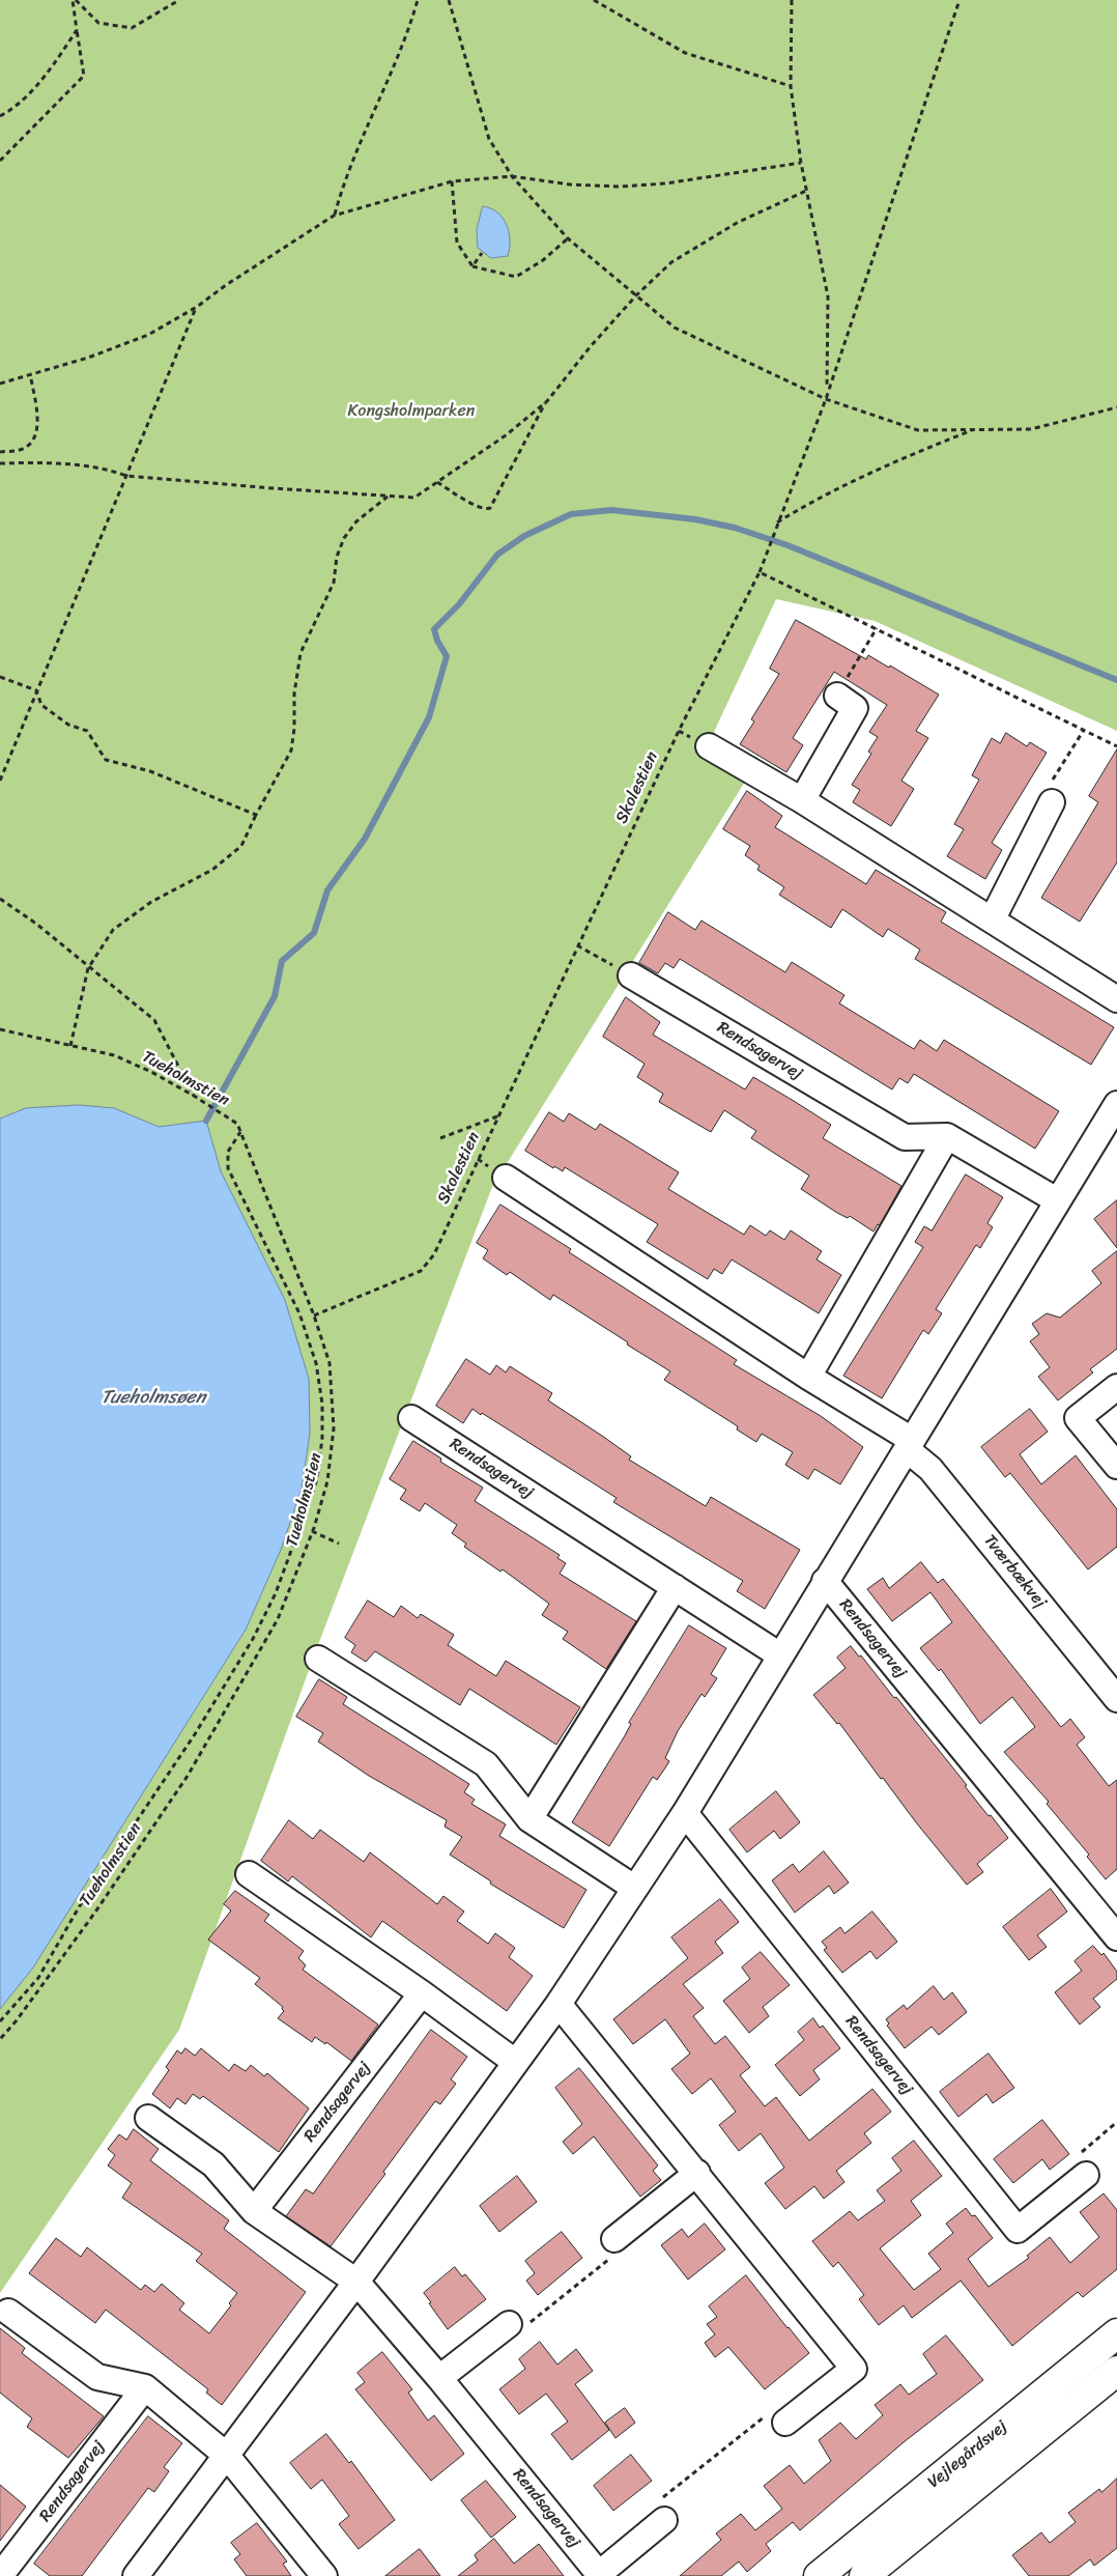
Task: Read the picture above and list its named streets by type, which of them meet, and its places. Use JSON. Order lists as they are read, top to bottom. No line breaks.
{"streets":{"street":["Rendsagervej","Tværbækvej","Vejlegårdsvej"],"path":["Skolestien","Tueholmstien"]},"crossings":[["Skolestien","Tueholmstien"],["Rendsagervej","Tværbækvej"]],"water":["Tueholmsøen"],"parks":["Kongsholmparken"]}
